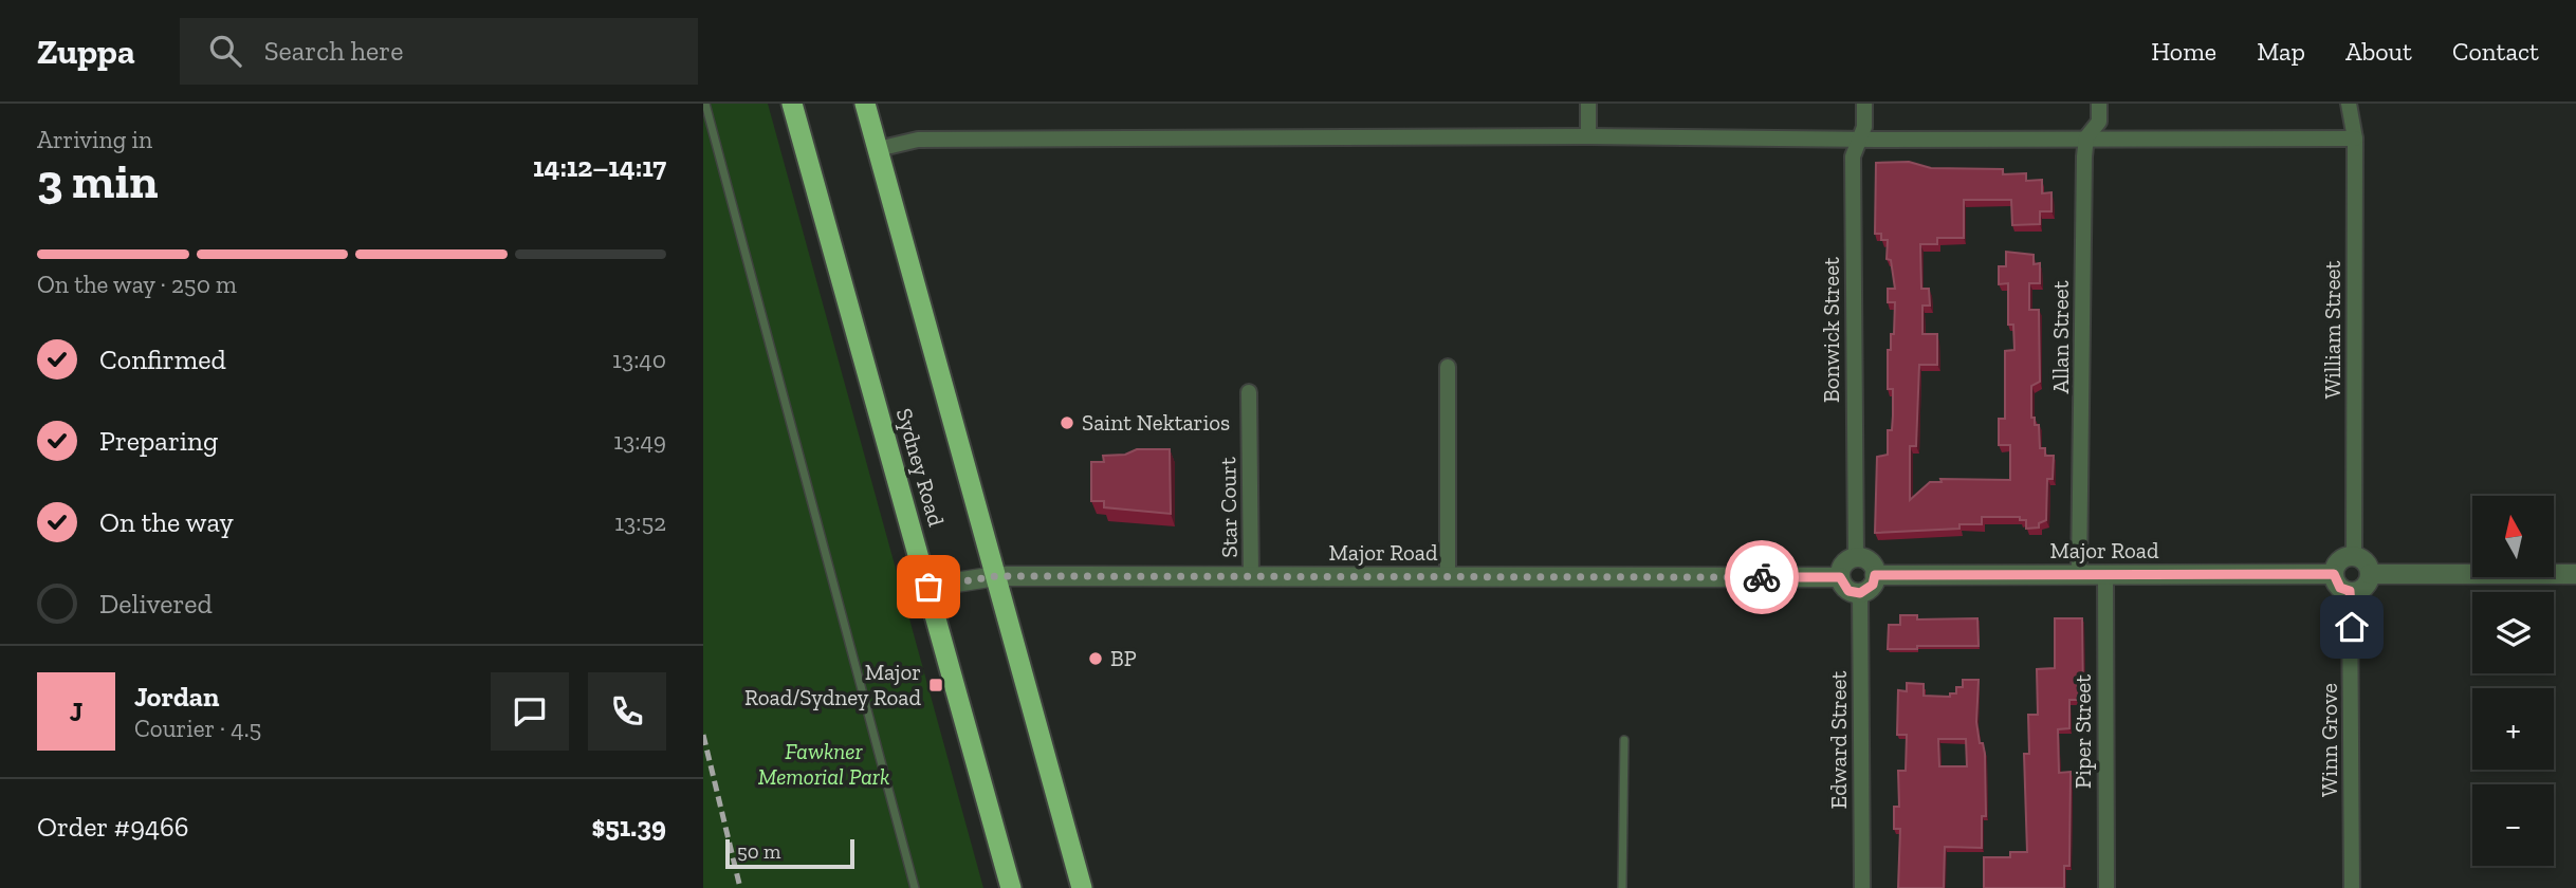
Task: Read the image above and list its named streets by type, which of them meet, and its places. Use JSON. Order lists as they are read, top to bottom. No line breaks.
{"streets":{"highway":["Sydney Road"],"street":["Bonwick Street","William Street","Allan Street","Star Court","Major Road","Piper Street","Edward Street","Winn Grove"]},"crossings":[["Bonwick Street","Major Road"],["Bonwick Street","Edward Street"],["William Street","Major Road"],["William Street","Winn Grove"],["Allan Street","Major Road"],["Sydney Road","Major Road"],["Star Court","Major Road"],["Major Road","Piper Street"],["Major Road","Edward Street"],["Major Road","Winn Grove"]],"parks":["Fawkner Memorial Park"],"places":{"other":["Saint Nektarios","BP"],"transit":["Major Road/Sydney Road"]},"scale_bar":"50 m","north":"top","page":{"header":"Zuppa","search":"Search here","nav":["Home","Map","About","Contact"],"heading":["3 min","Arriving in","14:12–14:17"],"panel":["Jordan","Courier · 4.5","Order #9466","$51.39"],"bar":"On the way · 250 m","list":[["Confirmed","13:40"],["Preparing","13:49"],["On the way","13:52"],"Delivered"],"map_buttons":["+","−"],"round":"J","scale":"50 m"}}
